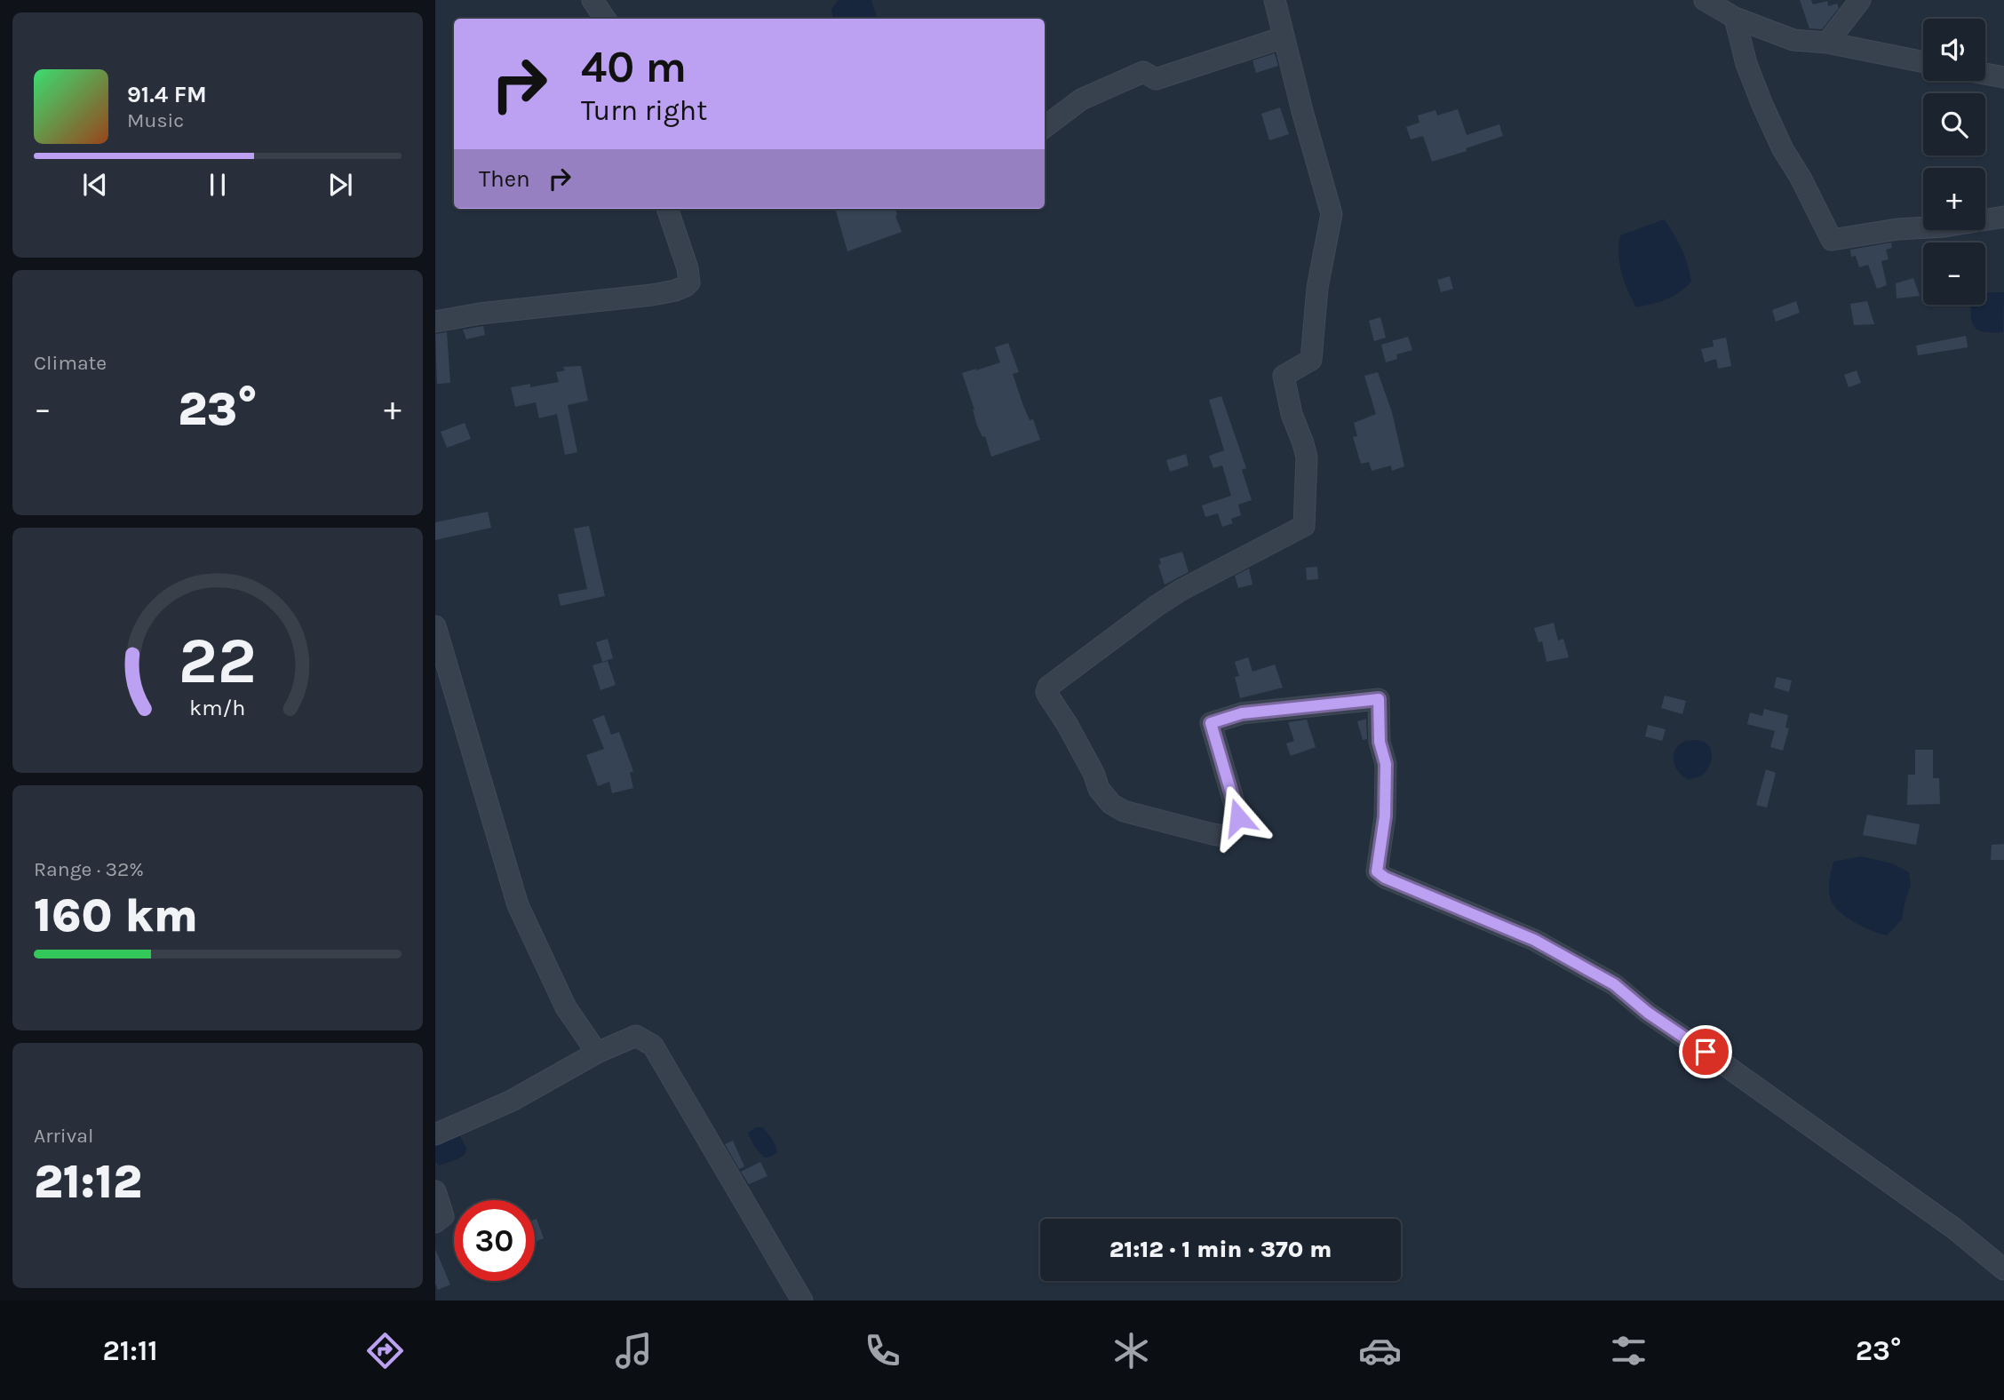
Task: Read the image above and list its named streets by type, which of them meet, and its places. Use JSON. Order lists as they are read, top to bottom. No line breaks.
{"page":{"map_buttons":["+","−"],"turn":["40 m","Turn right"],"song":["91.4 FM","Music"],"then":"Then","tile":["Climate",["Range · 32%","160 km"],["Arrival","21:12"]],"heat":["−","23°","+"],"limit":"30","trip":"21:12 · 1 min · 370 m","tabs":["21:11","23°"],"gauge":["22","km/h"]}}
